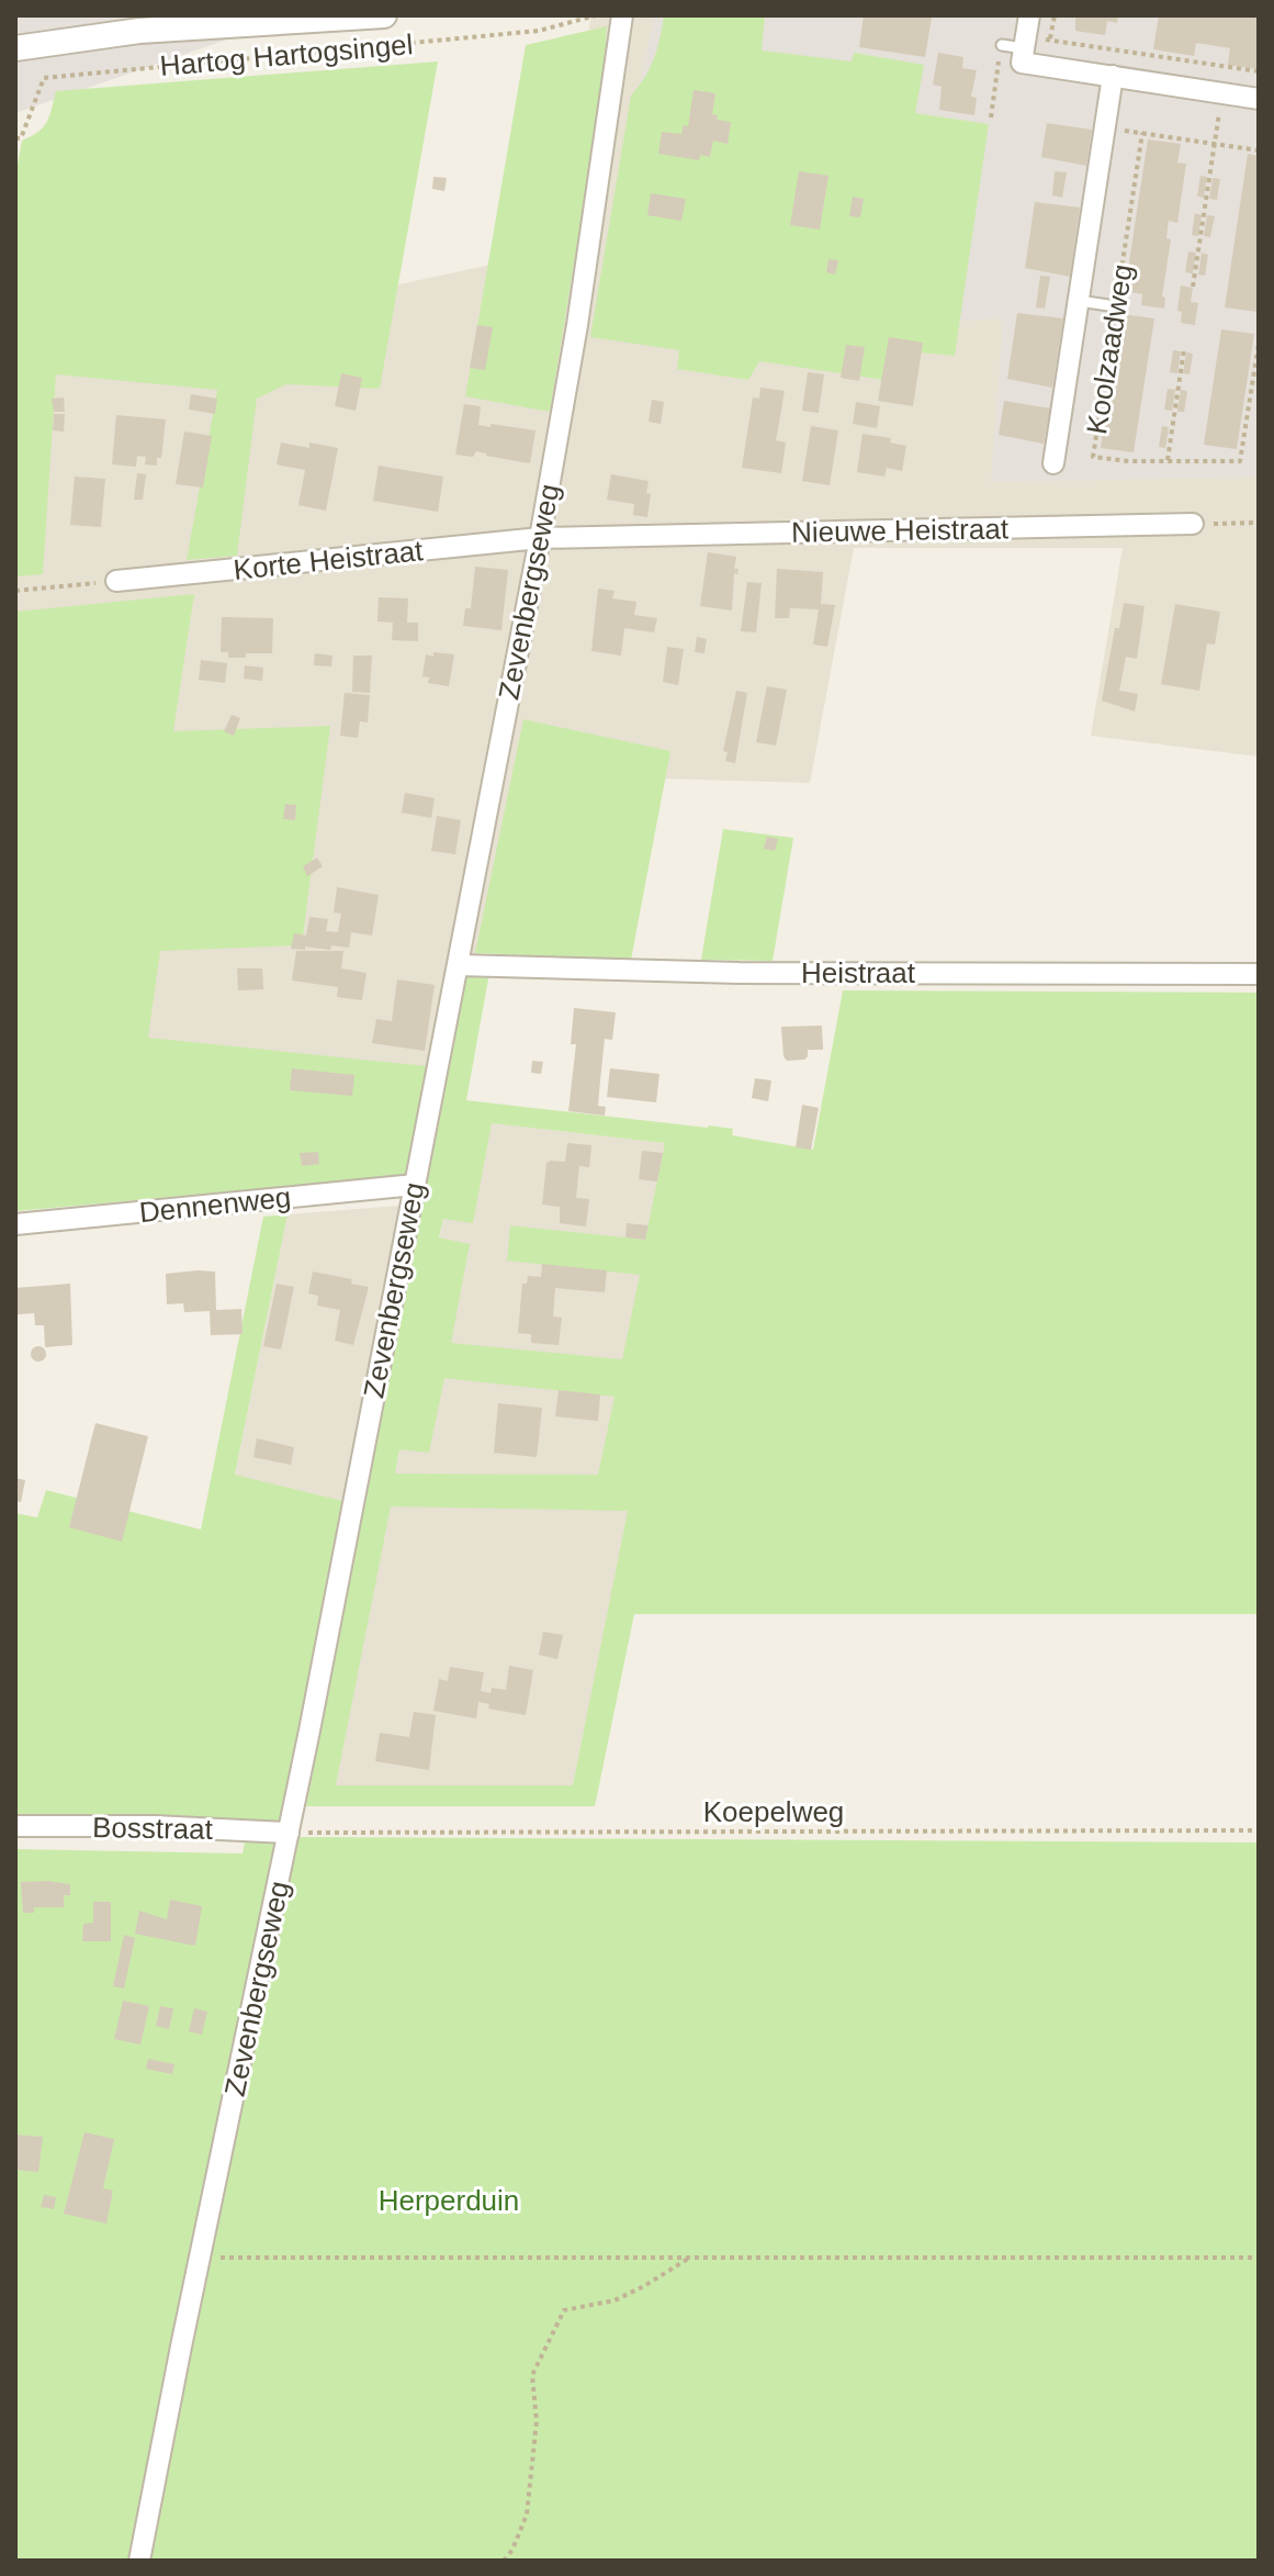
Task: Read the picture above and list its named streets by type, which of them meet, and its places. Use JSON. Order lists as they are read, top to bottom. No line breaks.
{"streets":{"street":["Hartog Hartogsingel","Koolzaadweg","Nieuwe Heistraat","Korte Heistraat","Zevenbergseweg","Heistraat","Dennenweg","Bosstraat"],"path":["Koepelweg"]},"crossings":[["Nieuwe Heistraat","Korte Heistraat"],["Nieuwe Heistraat","Zevenbergseweg"],["Korte Heistraat","Zevenbergseweg"],["Zevenbergseweg","Heistraat"],["Zevenbergseweg","Dennenweg"],["Zevenbergseweg","Koepelweg"],["Zevenbergseweg","Bosstraat"],["Koepelweg","Bosstraat"]],"parks":["Herperduin"]}
